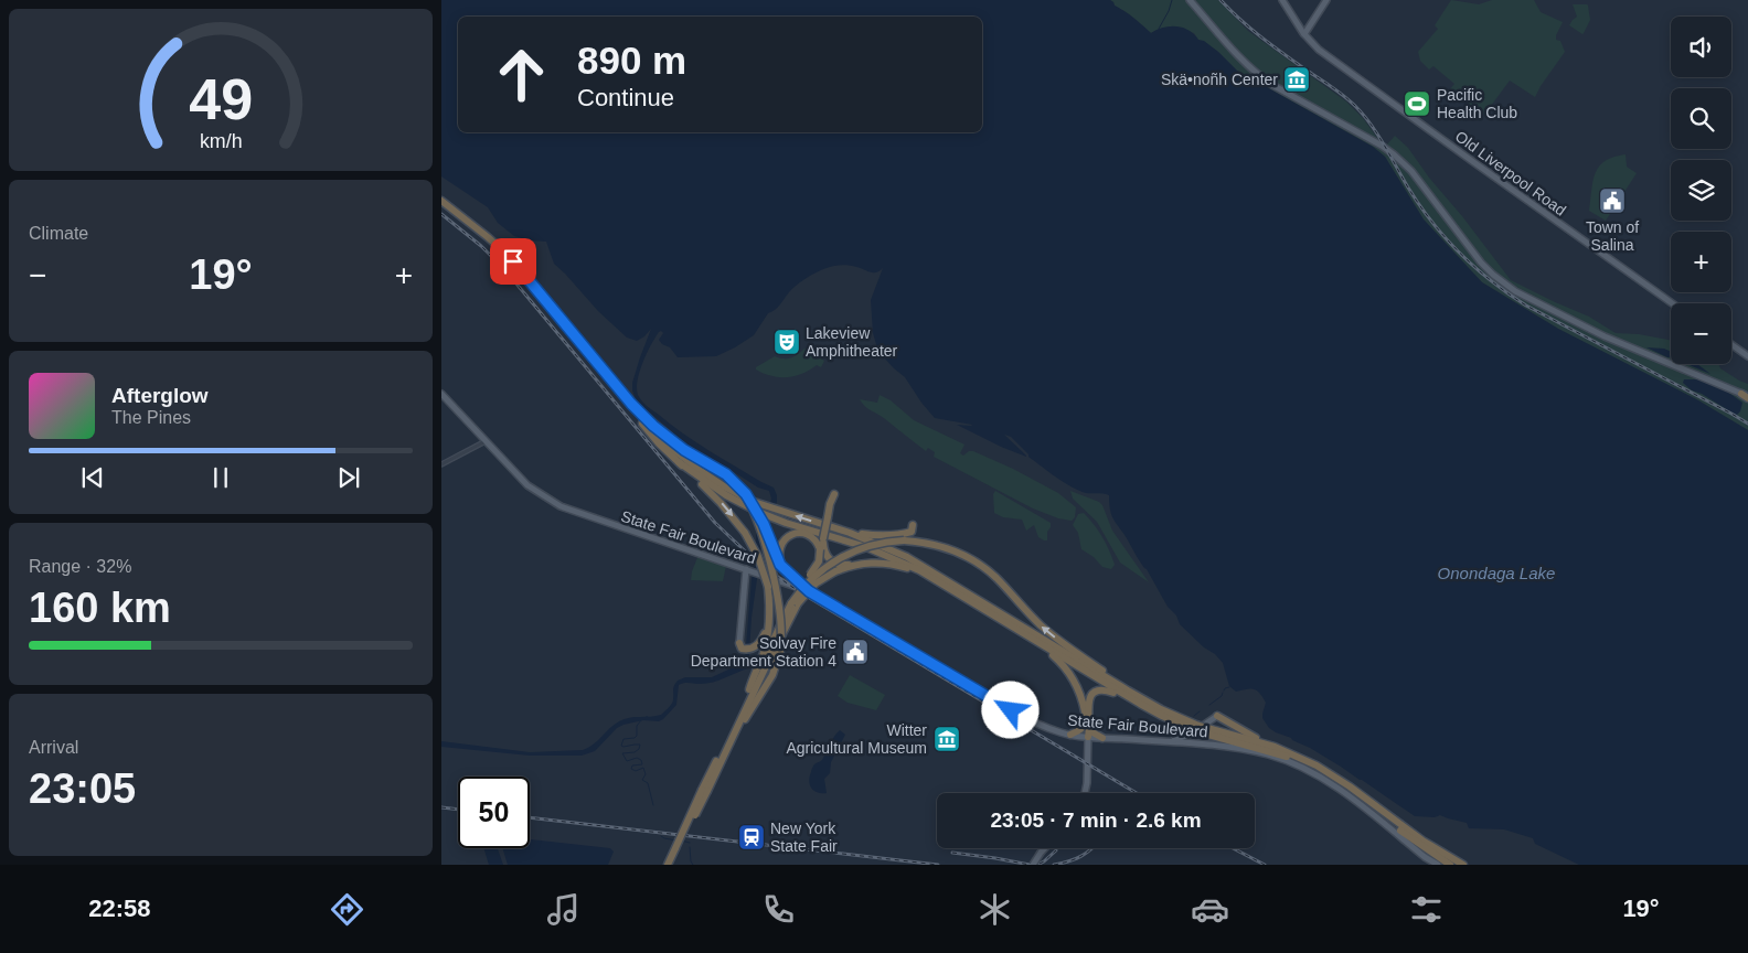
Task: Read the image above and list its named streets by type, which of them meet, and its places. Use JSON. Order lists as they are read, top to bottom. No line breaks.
{"streets":{"main road":["Old Liverpool Road","State Fair Boulevard"]},"water":["Onondaga Lake"],"places":{"museum":["Skä•noñh Center","Witter Agricultural Museum"],"sports":["Pacific Health Club"],"public building":["Town of Salina","Solvay Fire Department Station 4"],"theatre":["Lakeview Amphitheater"],"station":["New York State Fair"]},"page":{"map_buttons":["+","−"],"turn":["890 m","Continue"],"tile":["Climate",["Range · 32%","160 km"],["Arrival","23:05"]],"heat":["−","19°","+"],"song":["Afterglow","The Pines"],"limit":"50","trip":"23:05 · 7 min · 2.6 km","tabs":["22:58","19°"],"gauge":["49","km/h"]}}
